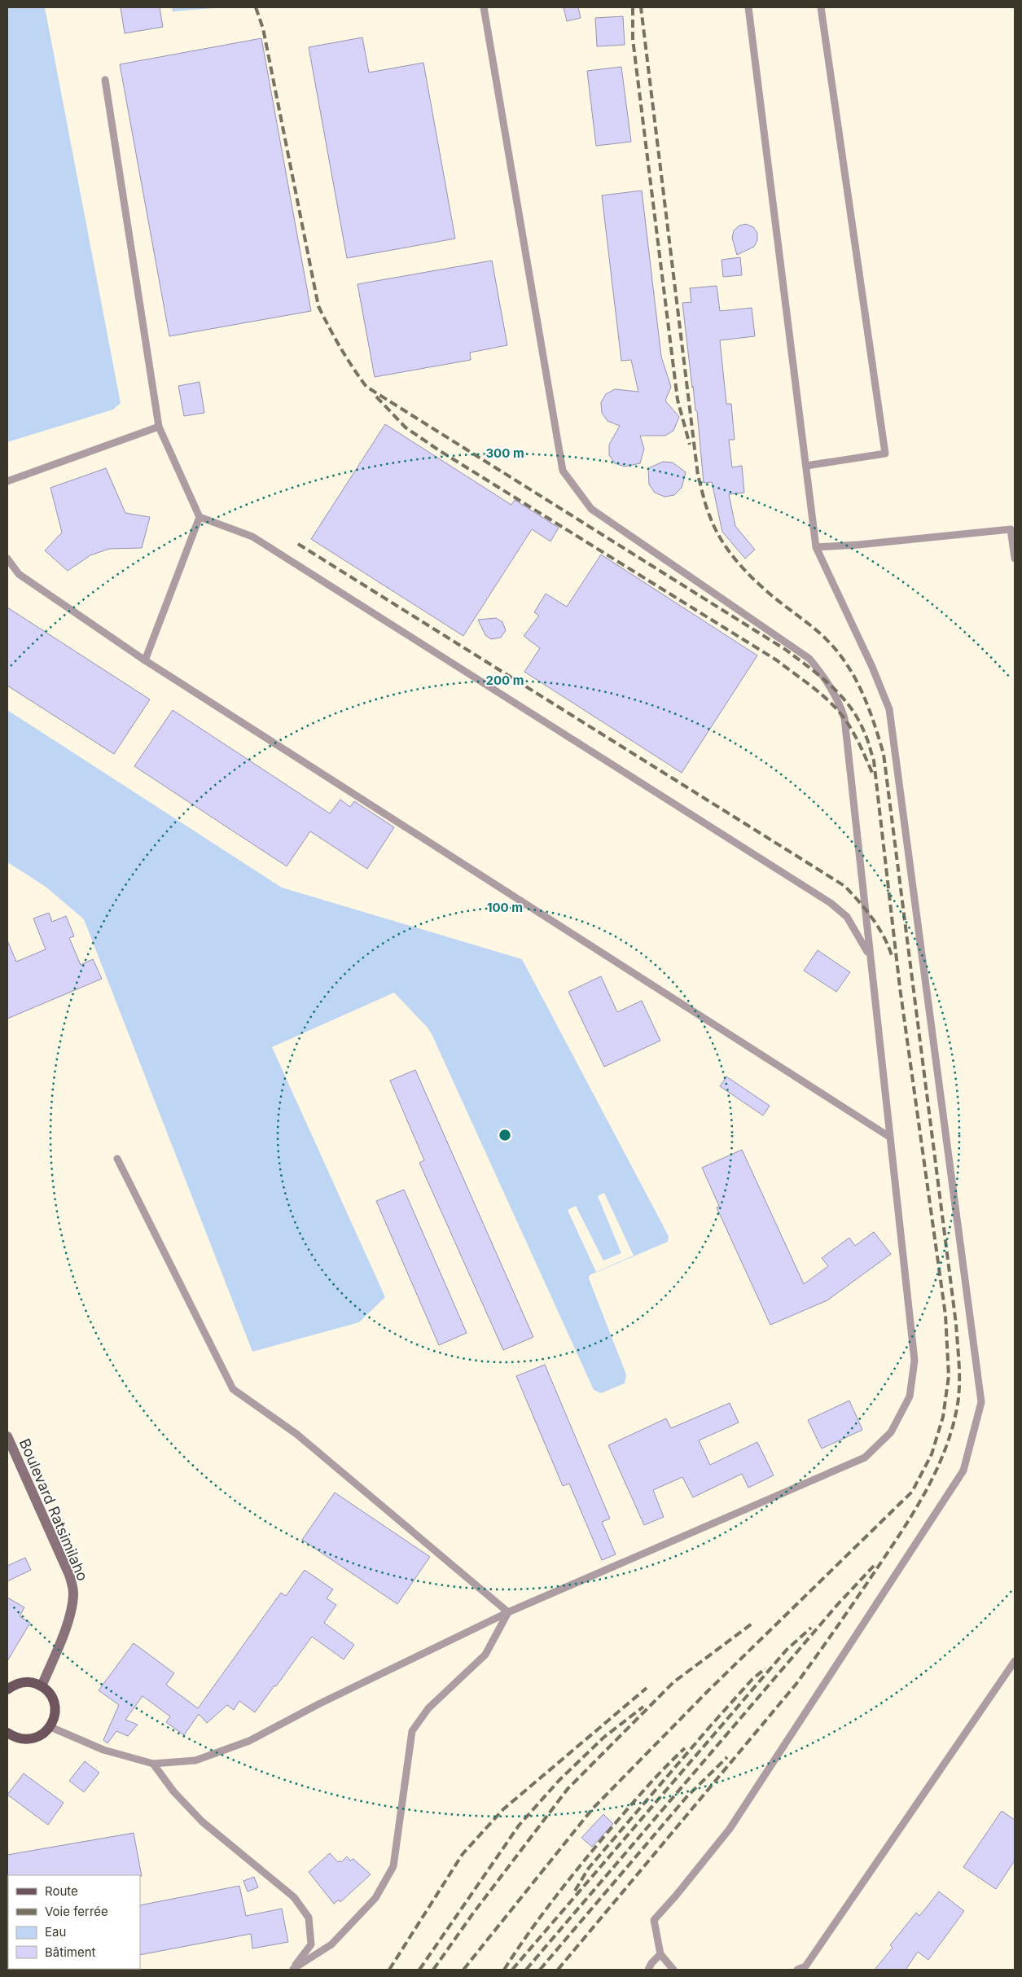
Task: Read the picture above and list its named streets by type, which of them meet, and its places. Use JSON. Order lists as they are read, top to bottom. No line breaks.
{"streets":{"main road":["Boulevard Ratsimilaho"]},"legend":["Route","Voie ferrée","Eau","Bâtiment"],"rings":["300 m","200 m","100 m"]}
